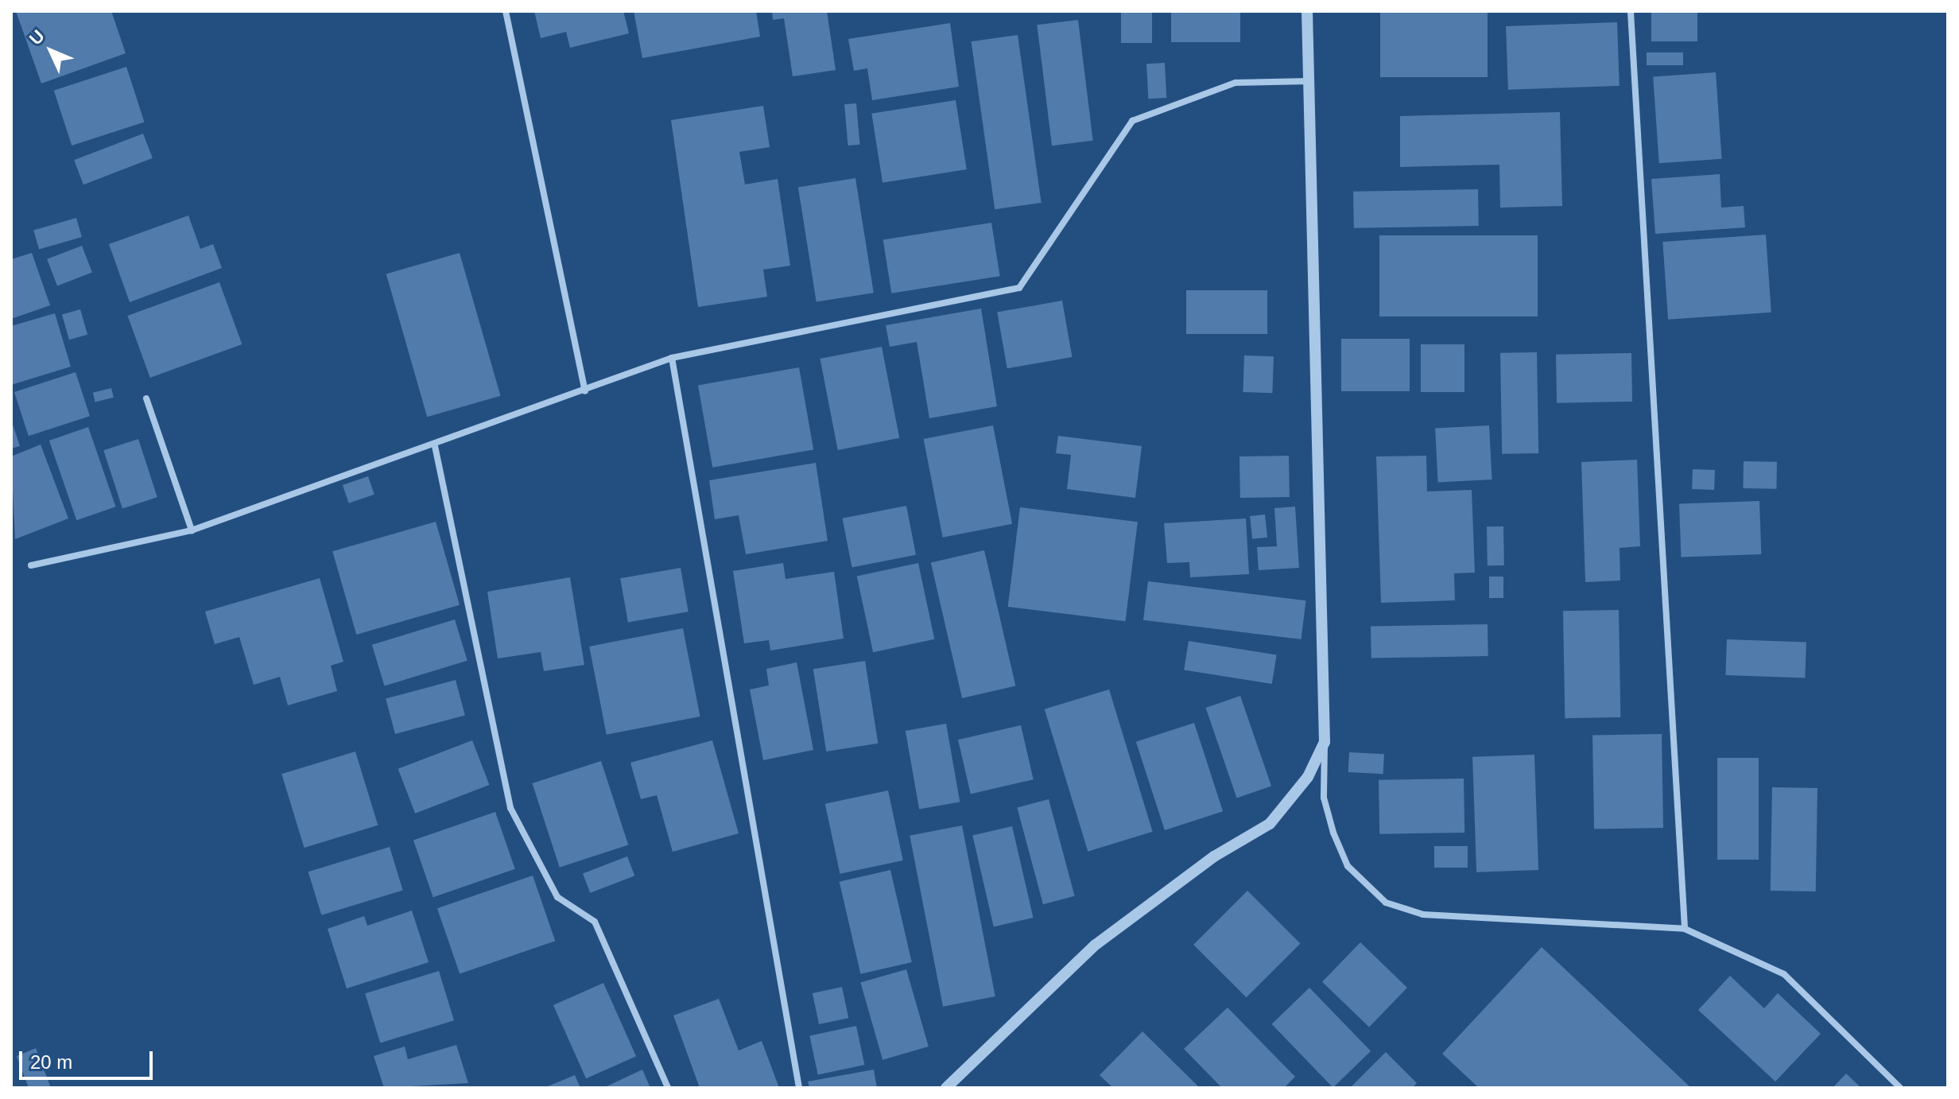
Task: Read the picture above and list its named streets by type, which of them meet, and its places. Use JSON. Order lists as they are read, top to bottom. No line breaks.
{"scale_bar":"20 m","north":"top left"}
